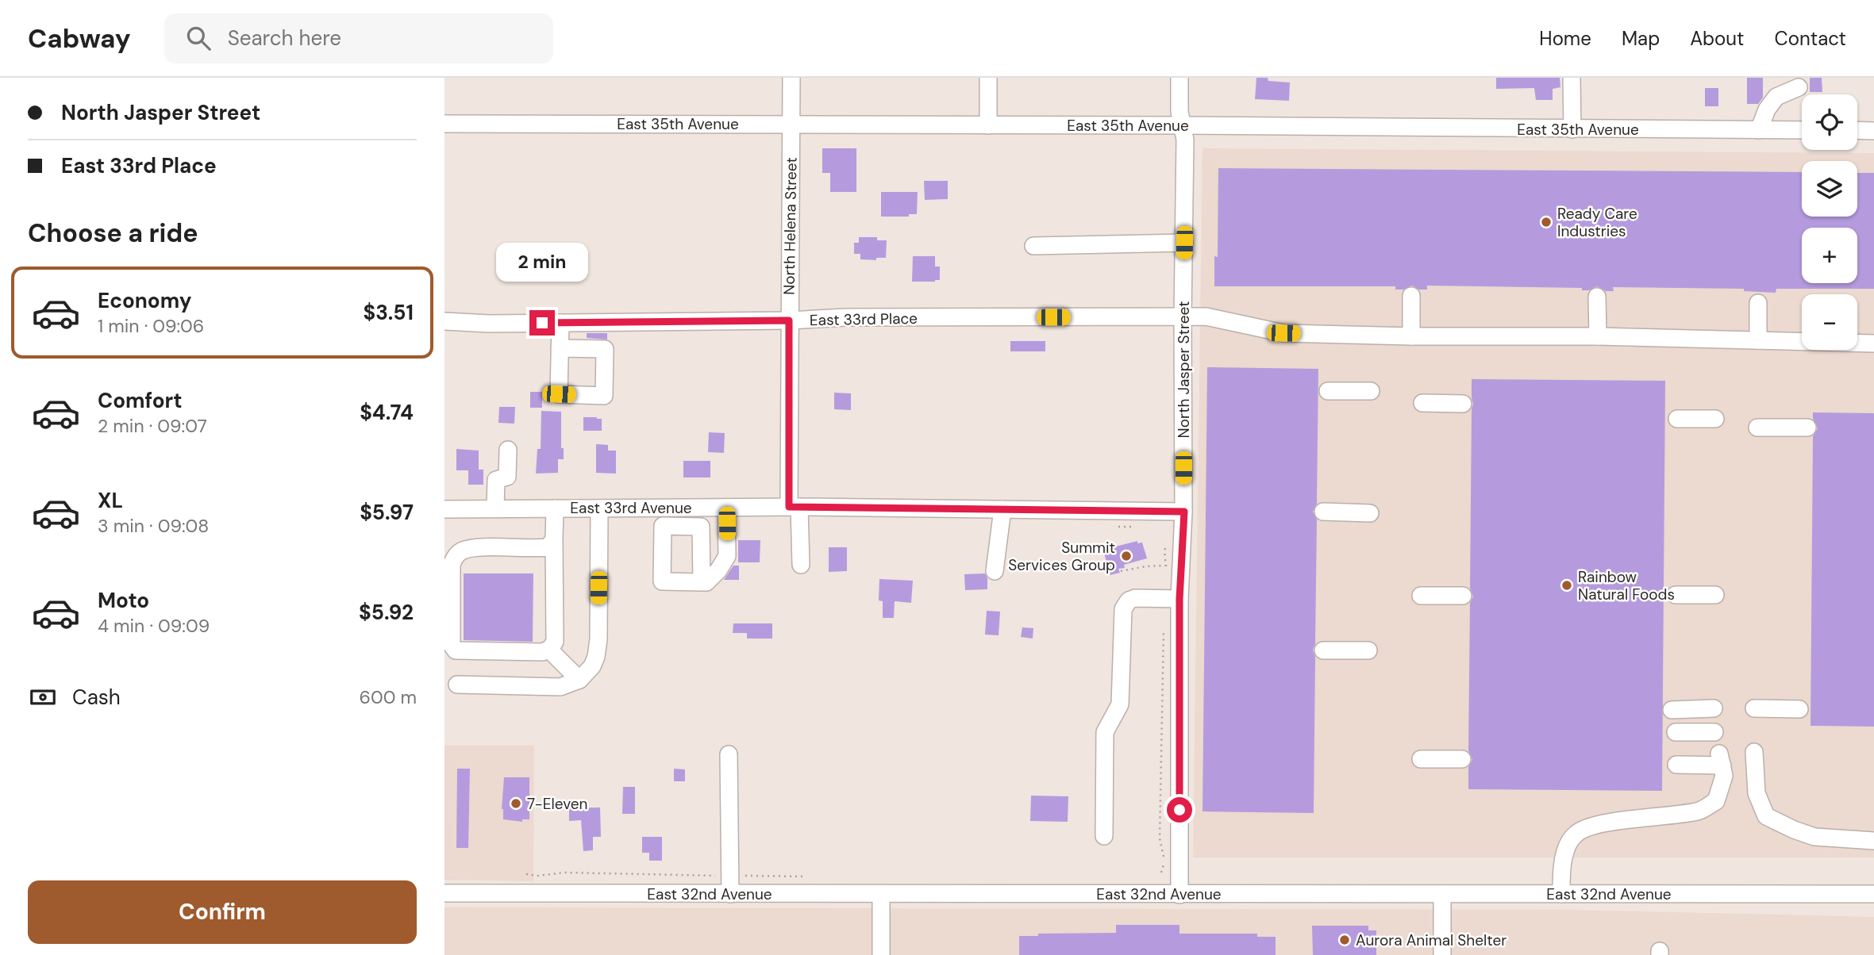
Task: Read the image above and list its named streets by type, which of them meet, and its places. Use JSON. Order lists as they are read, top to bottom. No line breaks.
{"streets":{"street":["East 35th Avenue","North Helena Street","East 33rd Place","North Jasper Street","East 33rd Avenue","East 32nd Avenue"]},"crossings":[["East 35th Avenue","North Helena Street"],["East 35th Avenue","North Jasper Street"],["North Helena Street","East 33rd Place"],["North Helena Street","East 33rd Avenue"],["East 33rd Place","North Jasper Street"],["North Jasper Street","East 33rd Avenue"],["North Jasper Street","East 32nd Avenue"]],"places":["Ready Care Industries","Summit Services Group","Rainbow Natural Foods","7-Eleven","Aurora Animal Shelter"],"page":{"header":"Cabway","search":"Search here","nav":["Home","Map","About","Contact"],"banner":["North Jasper Street","East 33rd Place"],"map_buttons":["+","−"],"heading":"Choose a ride","bubble":"2 min","list":[{"name":"Economy","note":"1 min · 09:06","value":"$3.51"},{"name":"Comfort","note":"2 min · 09:07","value":"$4.74"},{"name":"XL","note":"3 min · 09:08","value":"$5.97"},{"name":"Moto","note":"4 min · 09:09","value":"$5.92"}],"pay":["Cash","600 m"],"buttons":"Confirm"}}
